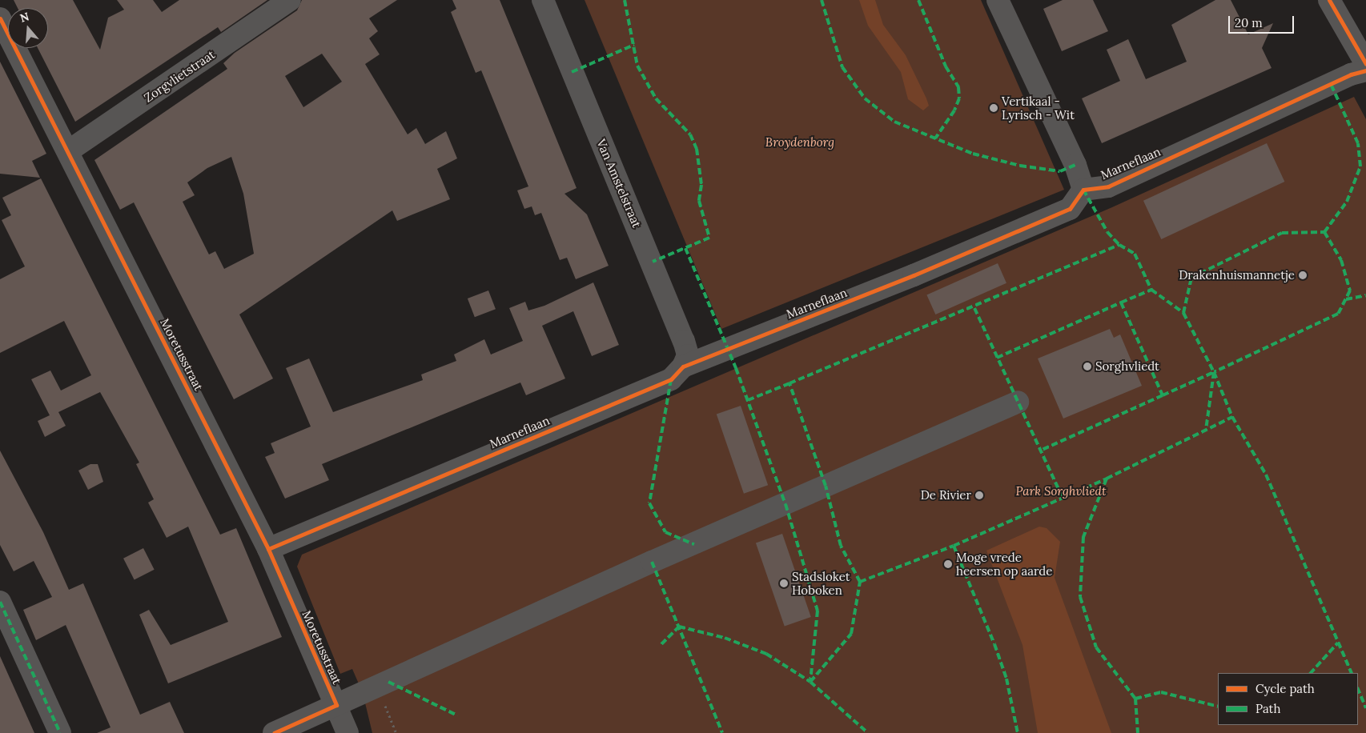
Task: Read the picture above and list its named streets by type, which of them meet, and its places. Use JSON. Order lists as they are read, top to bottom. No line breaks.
{"streets":{"street":["Zorgvlietstraat","Marneflaan","Van Amstelstraat","Moretusstraat"]},"crossings":[["Zorgvlietstraat","Moretusstraat"],["Marneflaan","Van Amstelstraat"],["Marneflaan","Moretusstraat"]],"parks":["Broydenborg","Park Sorghvliedt"],"places":["Vertikaal - Lyrisch - Wit","Drakenhuismannetje","Sorghvliedt","De Rivier","Moge vrede heersen op aarde","Stadsloket Hoboken"],"legend":["Cycle path","Path"],"scale_bar":"20 m","north":"top"}
